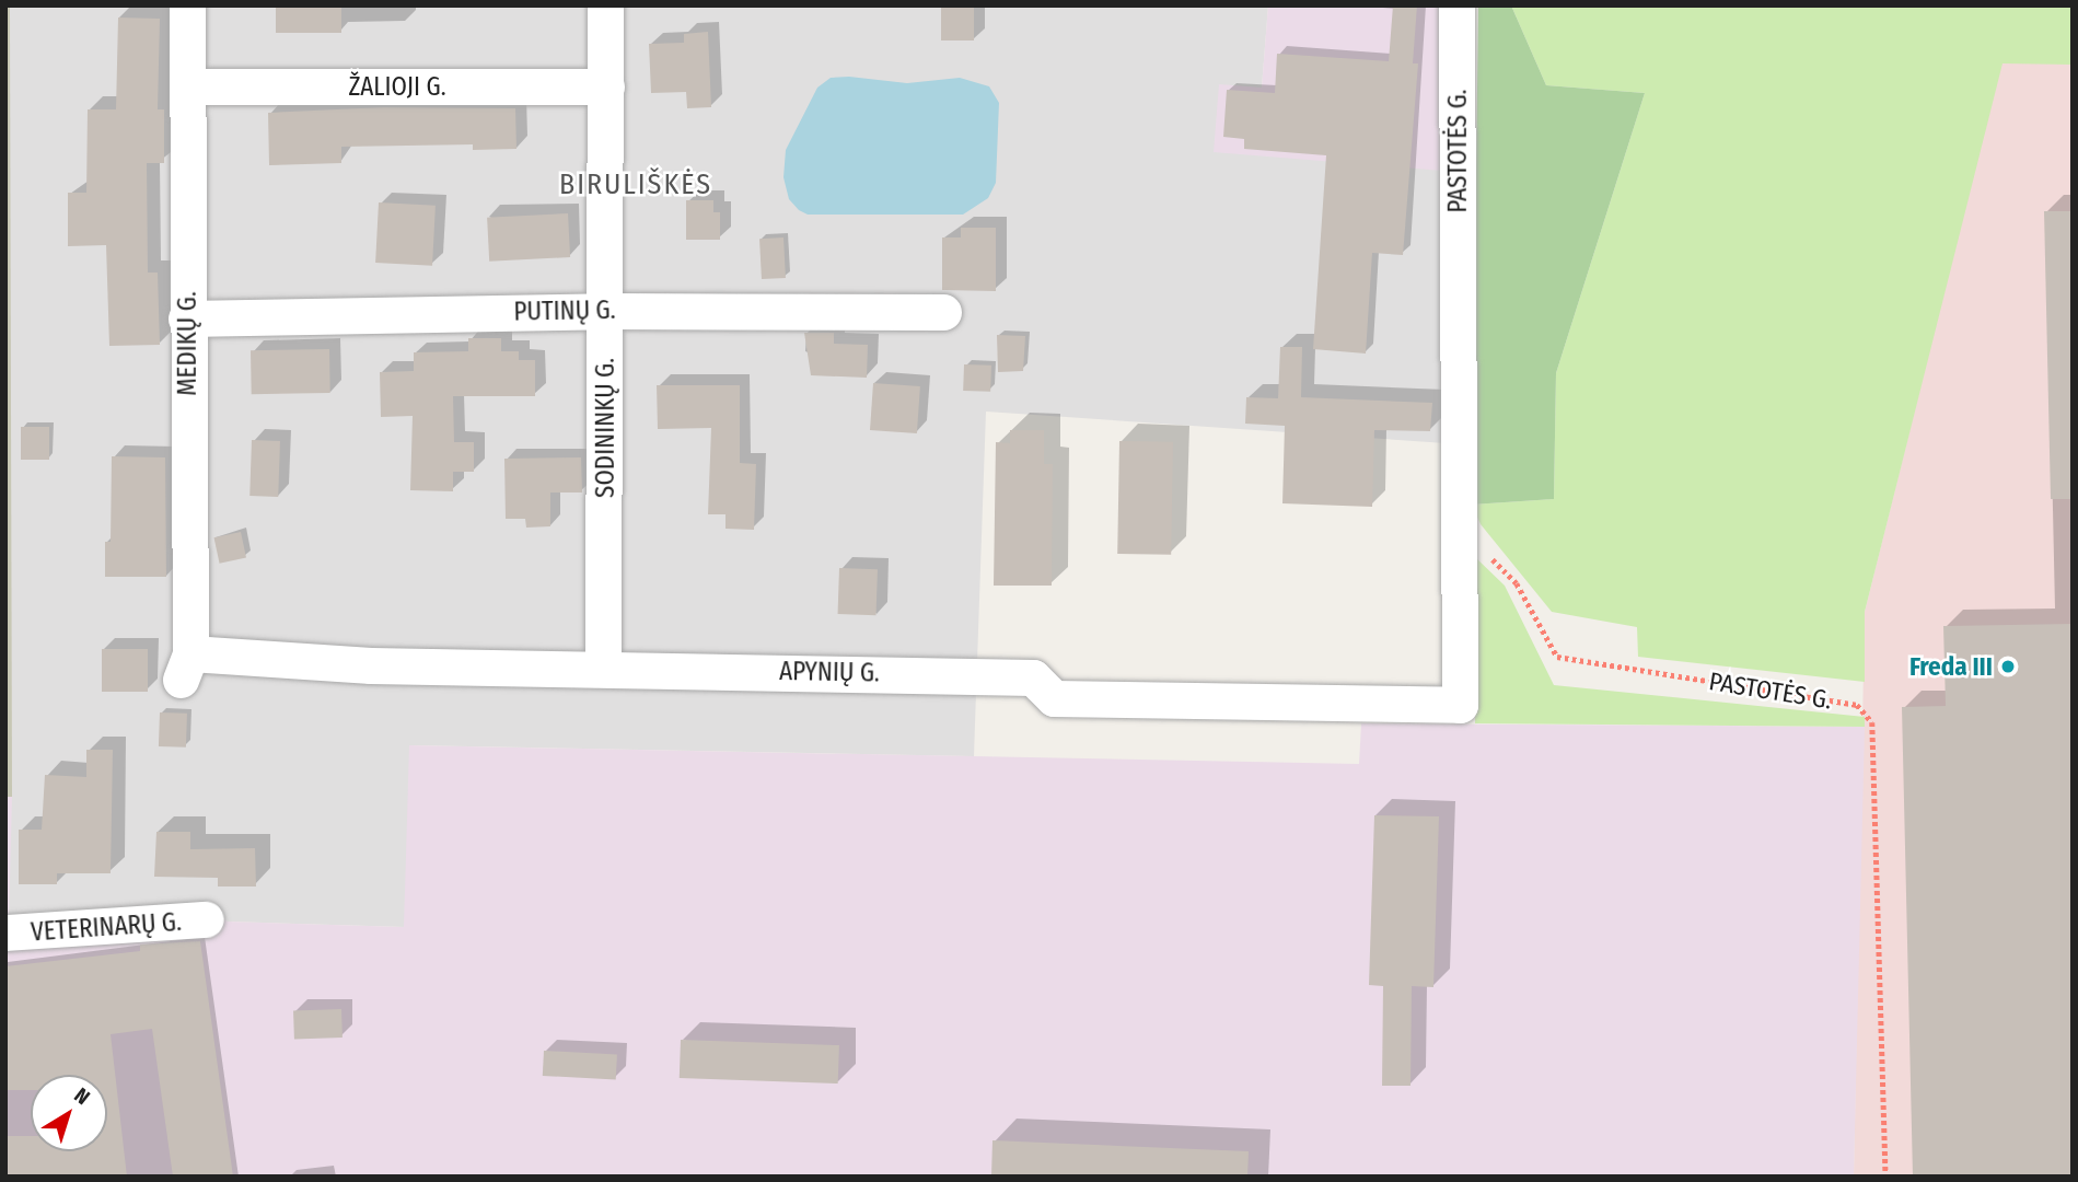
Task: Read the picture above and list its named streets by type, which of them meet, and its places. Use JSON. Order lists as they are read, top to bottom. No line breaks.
{"streets":{"street":["ŽALIOJI G.","PASTOTĖS G.","PUTINŲ G.","MEDIKŲ G.","SODININKŲ G.","APYNIŲ G.","VETERINARŲ G."]},"crossings":[["ŽALIOJI G.","MEDIKŲ G."],["ŽALIOJI G.","SODININKŲ G."],["PASTOTĖS G.","APYNIŲ G."],["PUTINŲ G.","MEDIKŲ G."],["PUTINŲ G.","SODININKŲ G."],["MEDIKŲ G.","APYNIŲ G."],["SODININKŲ G.","APYNIŲ G."]],"districts":["BIRULIŠKĖS"],"places":["Freda III"],"north":"top right"}
